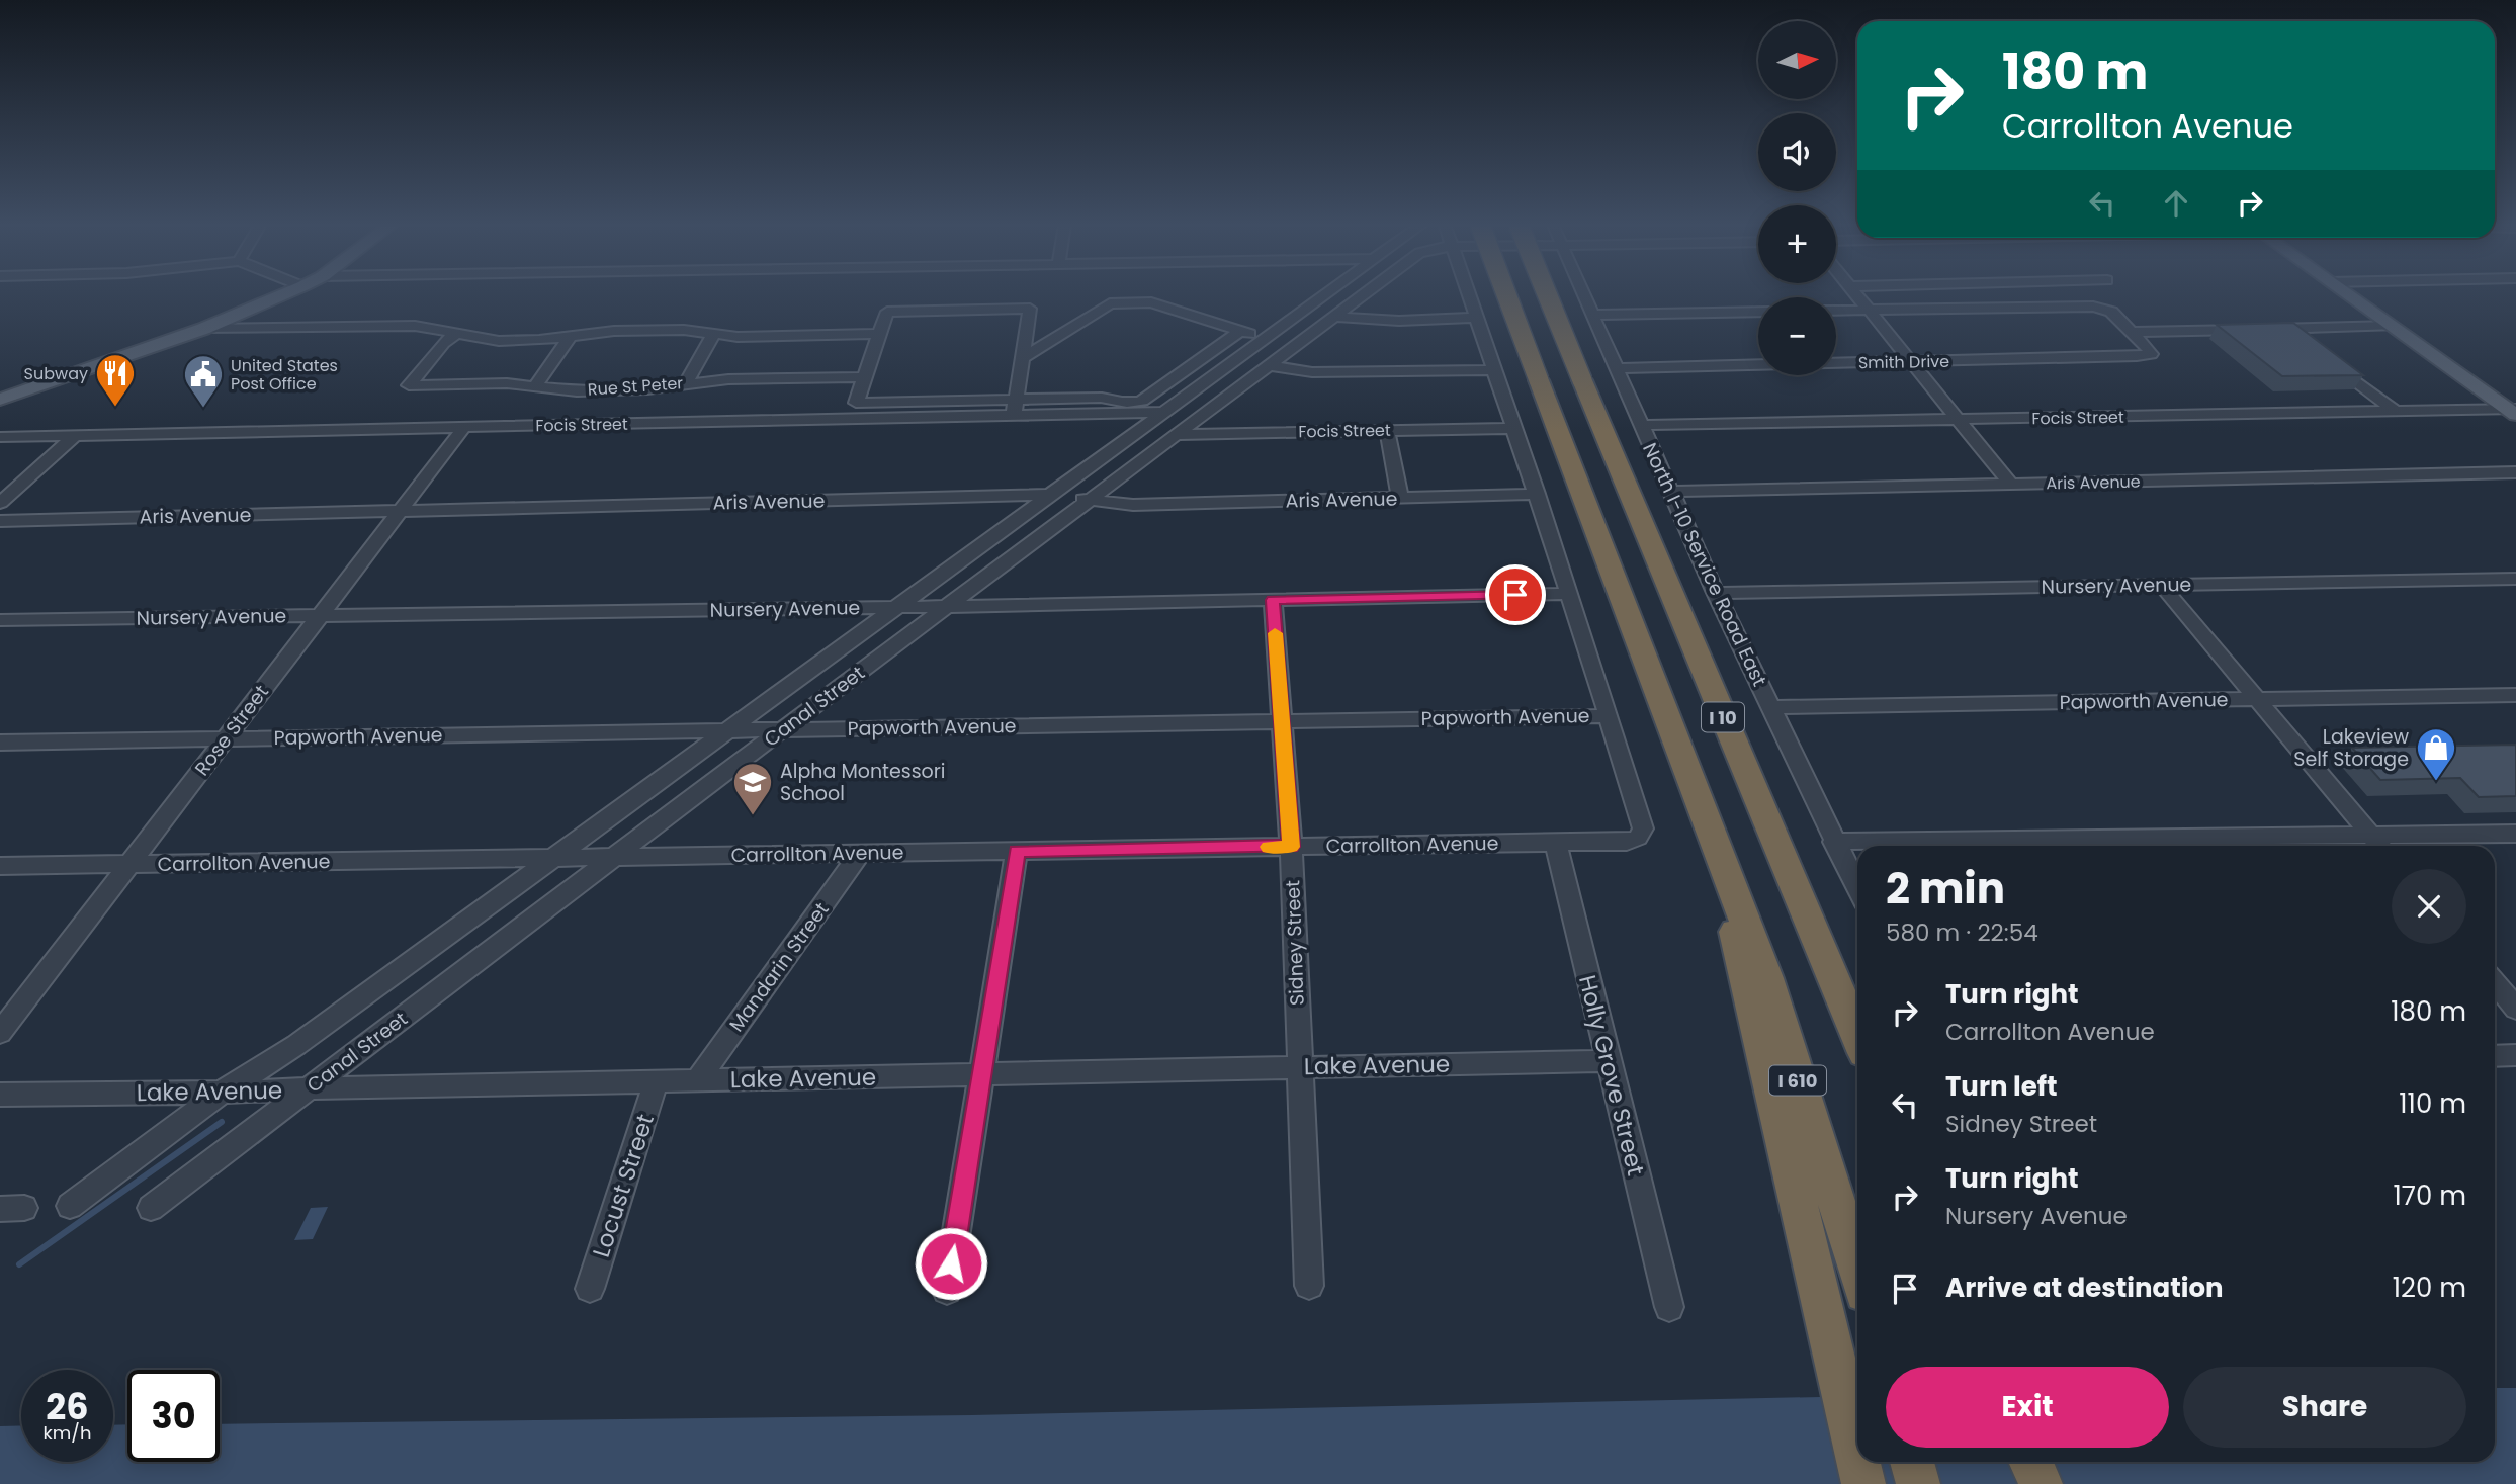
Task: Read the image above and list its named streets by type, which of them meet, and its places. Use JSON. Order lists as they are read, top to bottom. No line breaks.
{"streets":{"highway":["I 10","I 610"],"street":["Smith Drive","Rue St Peter","Focis Street","Aris Avenue","North I-10 Service Road East","Nursery Avenue","Papworth Avenue","Canal Street","Rose Street","Carrollton Avenue","Sidney Street","Mandarin Street","Lake Avenue","Holly Grove Street","Locust Street"]},"crossings":[["Smith Drive","North I-10 Service Road East"],["Focis Street","North I-10 Service Road East"],["Focis Street","Canal Street"],["Focis Street","Rose Street"],["Aris Avenue","North I-10 Service Road East"],["Aris Avenue","Canal Street"],["Aris Avenue","Rose Street"],["North I-10 Service Road East","Nursery Avenue"],["North I-10 Service Road East","Papworth Avenue"],["Nursery Avenue","Canal Street"],["Nursery Avenue","Rose Street"],["Nursery Avenue","Sidney Street"],["Papworth Avenue","Canal Street"],["Papworth Avenue","Rose Street"],["Papworth Avenue","Carrollton Avenue"],["Papworth Avenue","Sidney Street"],["Canal Street","Carrollton Avenue"],["Canal Street","Lake Avenue"],["I 10","I 610"],["Rose Street","Carrollton Avenue"],["Carrollton Avenue","Sidney Street"],["Carrollton Avenue","Mandarin Street"],["Carrollton Avenue","Holly Grove Street"],["Sidney Street","Lake Avenue"],["Mandarin Street","Lake Avenue"],["Lake Avenue","Holly Grove Street"],["Lake Avenue","Locust Street"]],"places":{"restaurant":["Subway"],"public building":["United States Post Office"],"shop":["Lakeview Self Storage"],"school or university":["Alpha Montessori School"]},"north":"right","page":{"map_buttons":["+","−"],"turn":["180 m","Carrollton Avenue"],"heading":["2 min","580 m · 22:54"],"list":[{"name":"Turn right","note":"Carrollton Avenue","value":"180 m"},{"name":"Turn left","note":"Sidney Street","value":"110 m"},{"name":"Turn right","note":"Nursery Avenue","value":"170 m"},{"name":"Arrive at destination","value":"120 m"}],"buttons":["Exit","Share"],"speed":"26 km/h","limit":"30"}}
